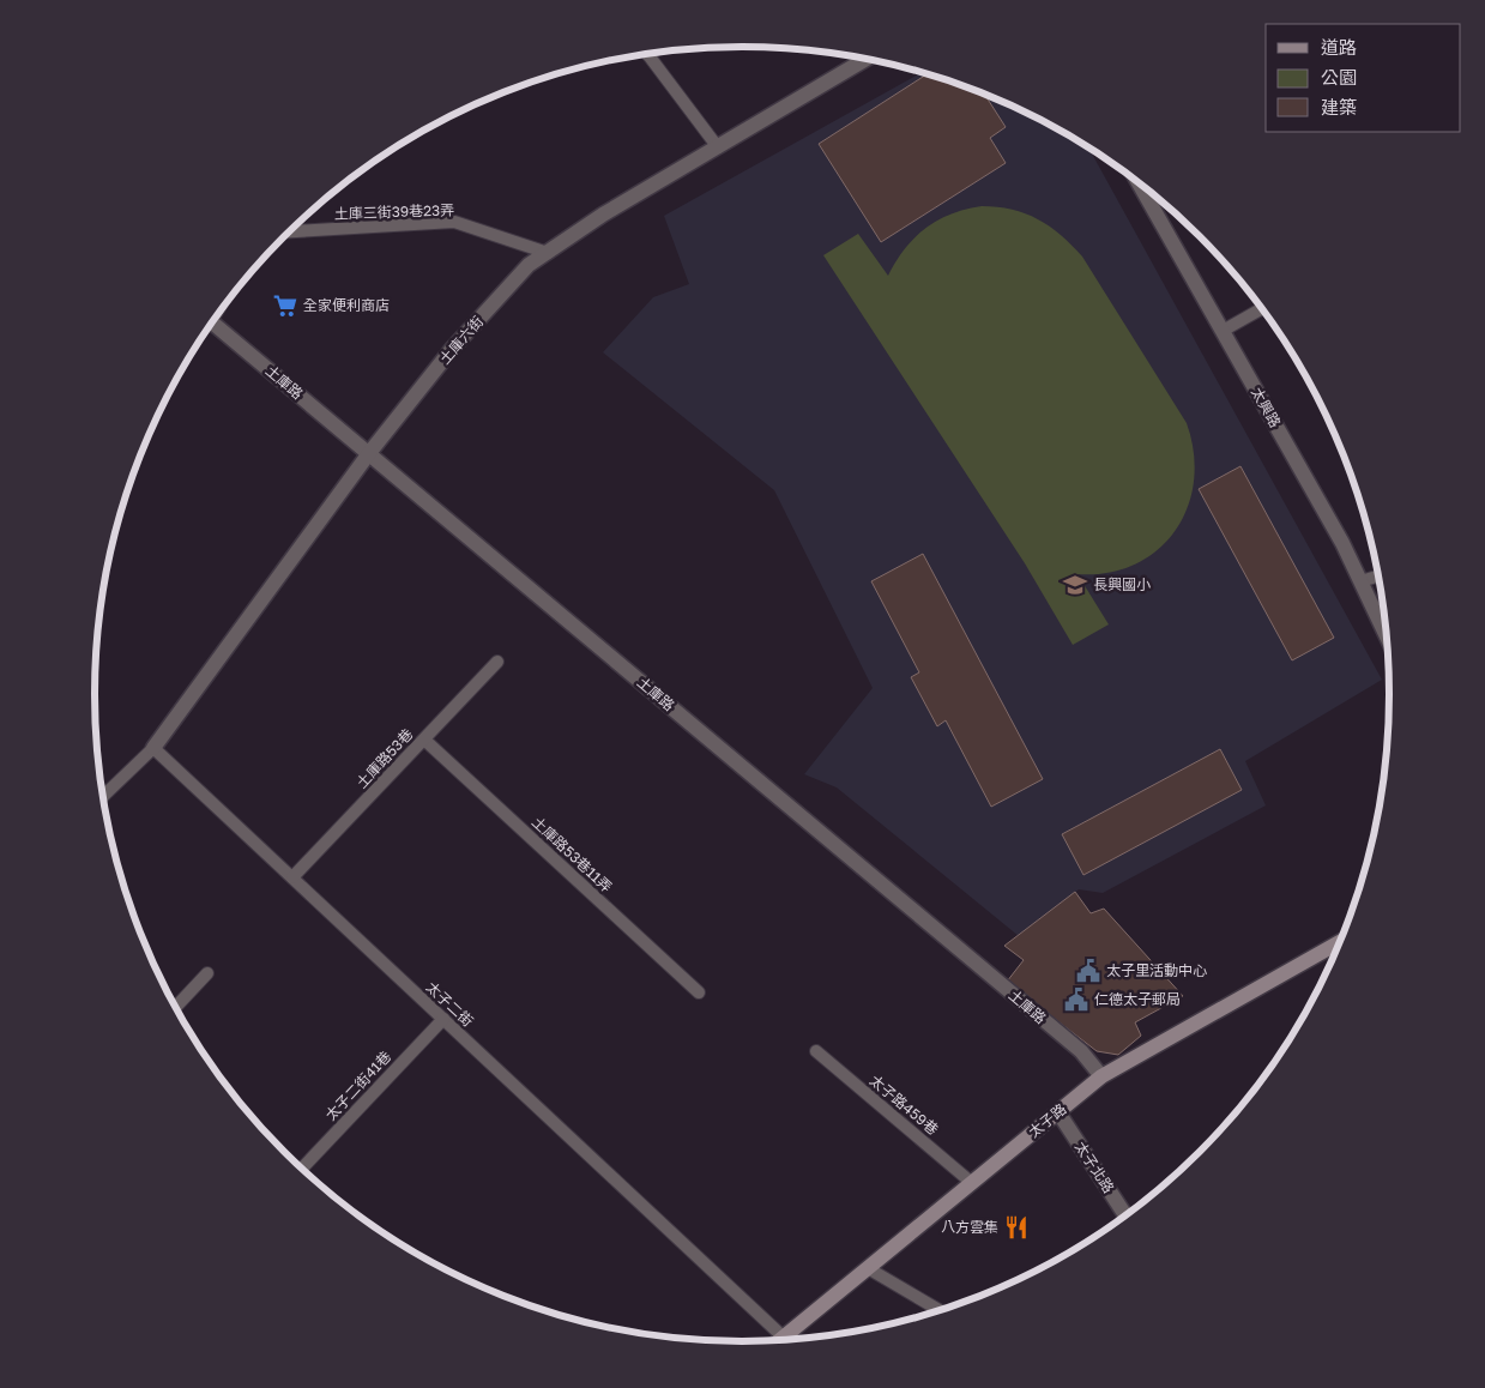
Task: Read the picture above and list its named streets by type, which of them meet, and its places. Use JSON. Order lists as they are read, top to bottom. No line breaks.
{"streets":{"street":["土庫六街","土庫路","太興路","太子路","太子北路"],"lane":["土庫三街39巷23弄","土庫路53巷","土庫路53巷11弄","太子二街","太子二街41巷","太子路459巷"]},"crossings":[["土庫三街39巷23弄","土庫六街"],["土庫六街","土庫路"],["土庫六街","太子二街"],["土庫路","太子路"],["土庫路53巷","土庫路53巷11弄"],["土庫路53巷","太子二街"],["太子二街","太子二街41巷"],["太子二街","太子路"],["太子路459巷","太子路"],["太子路","太子北路"]],"places":{"supermarket":["全家便利商店"],"school or university":["長興國小"],"public building":["太子里活動中心","仁德太子郵局"],"restaurant":["八方雲集"]},"legend":["道路","公園","建築"]}
